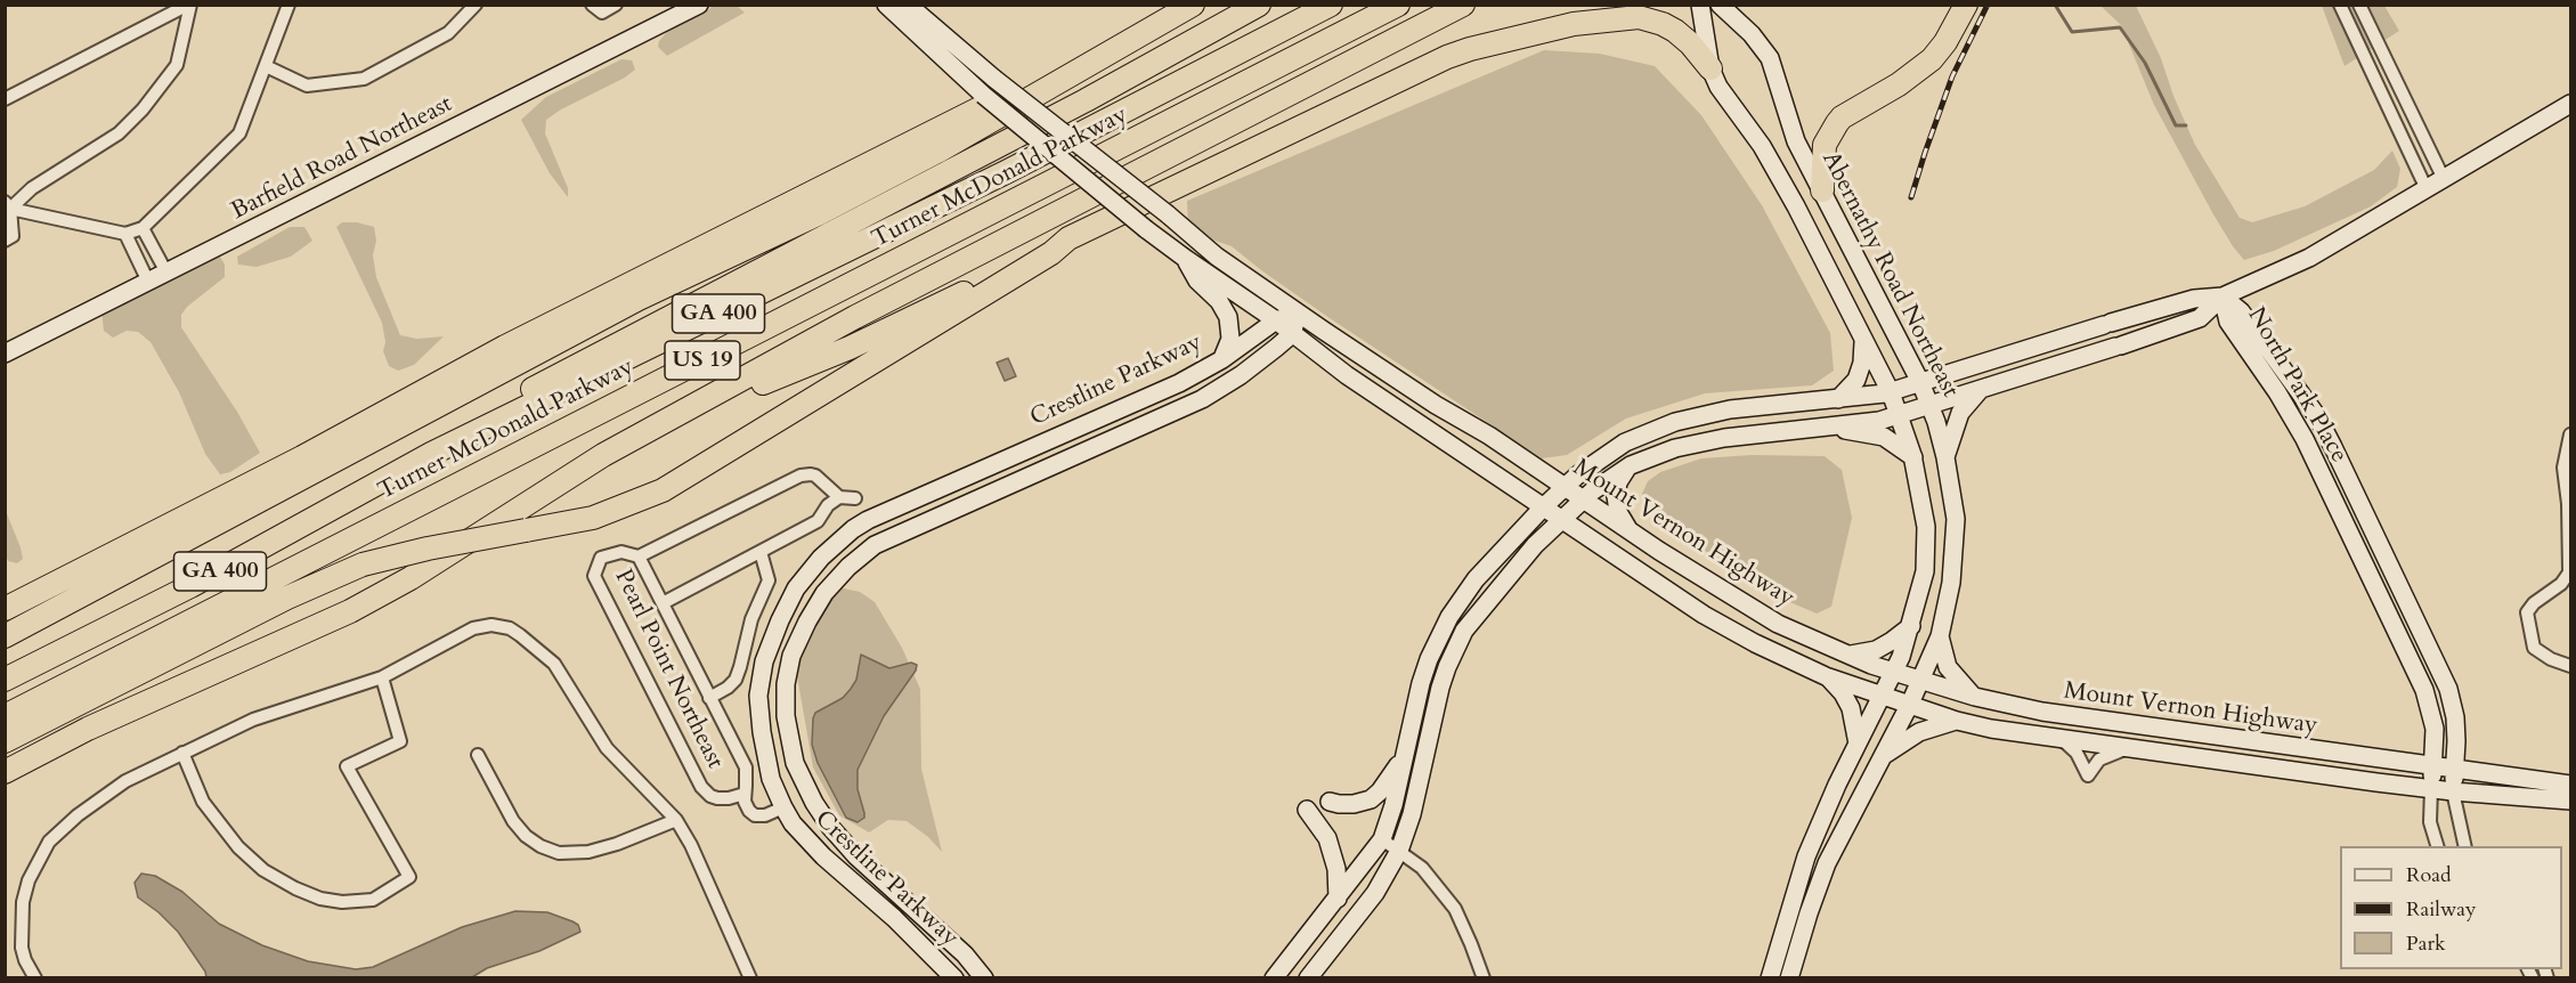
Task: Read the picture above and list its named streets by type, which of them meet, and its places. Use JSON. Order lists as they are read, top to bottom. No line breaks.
{"streets":{"highway":["Turner McDonald Parkway","GA 400","US 19"],"main road":["Barfield Road Northeast","Abernathy Road Northeast","Crestline Parkway","North Park Place","Mount Vernon Highway"],"street":["Pearl Point Northeast"]},"crossings":[["Abernathy Road Northeast","Mount Vernon Highway"],["Crestline Parkway","Mount Vernon Highway"],["North Park Place","Mount Vernon Highway"]],"legend":["Road","Railway","Park"]}
